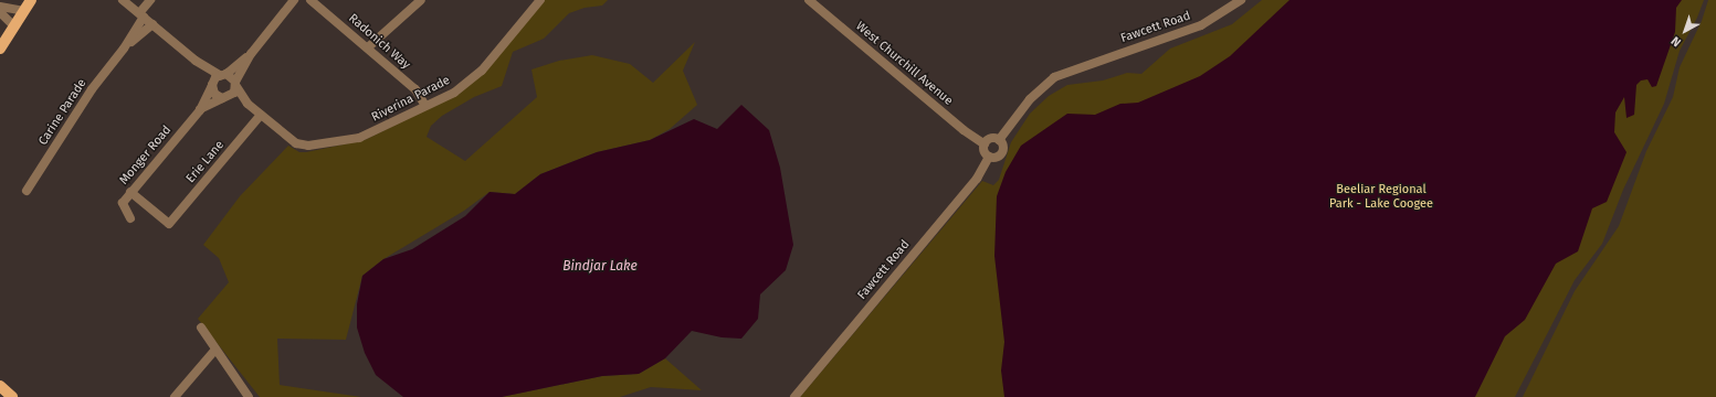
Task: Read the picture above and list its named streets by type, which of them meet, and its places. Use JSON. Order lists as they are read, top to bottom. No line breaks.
{"streets":{"street":["Fawcett Road","Radonich Way","West Churchill Avenue","Riverina Parade","Carine Parade","Monger Road","Erie Lane"]},"crossings":[["Fawcett Road","West Churchill Avenue"],["Radonich Way","Riverina Parade"],["Riverina Parade","Erie Lane"],["Monger Road","Erie Lane"]],"water":["Bindjar Lake"],"parks":["Beeliar Regional Park - Lake Coogee"],"north":"bottom left"}
